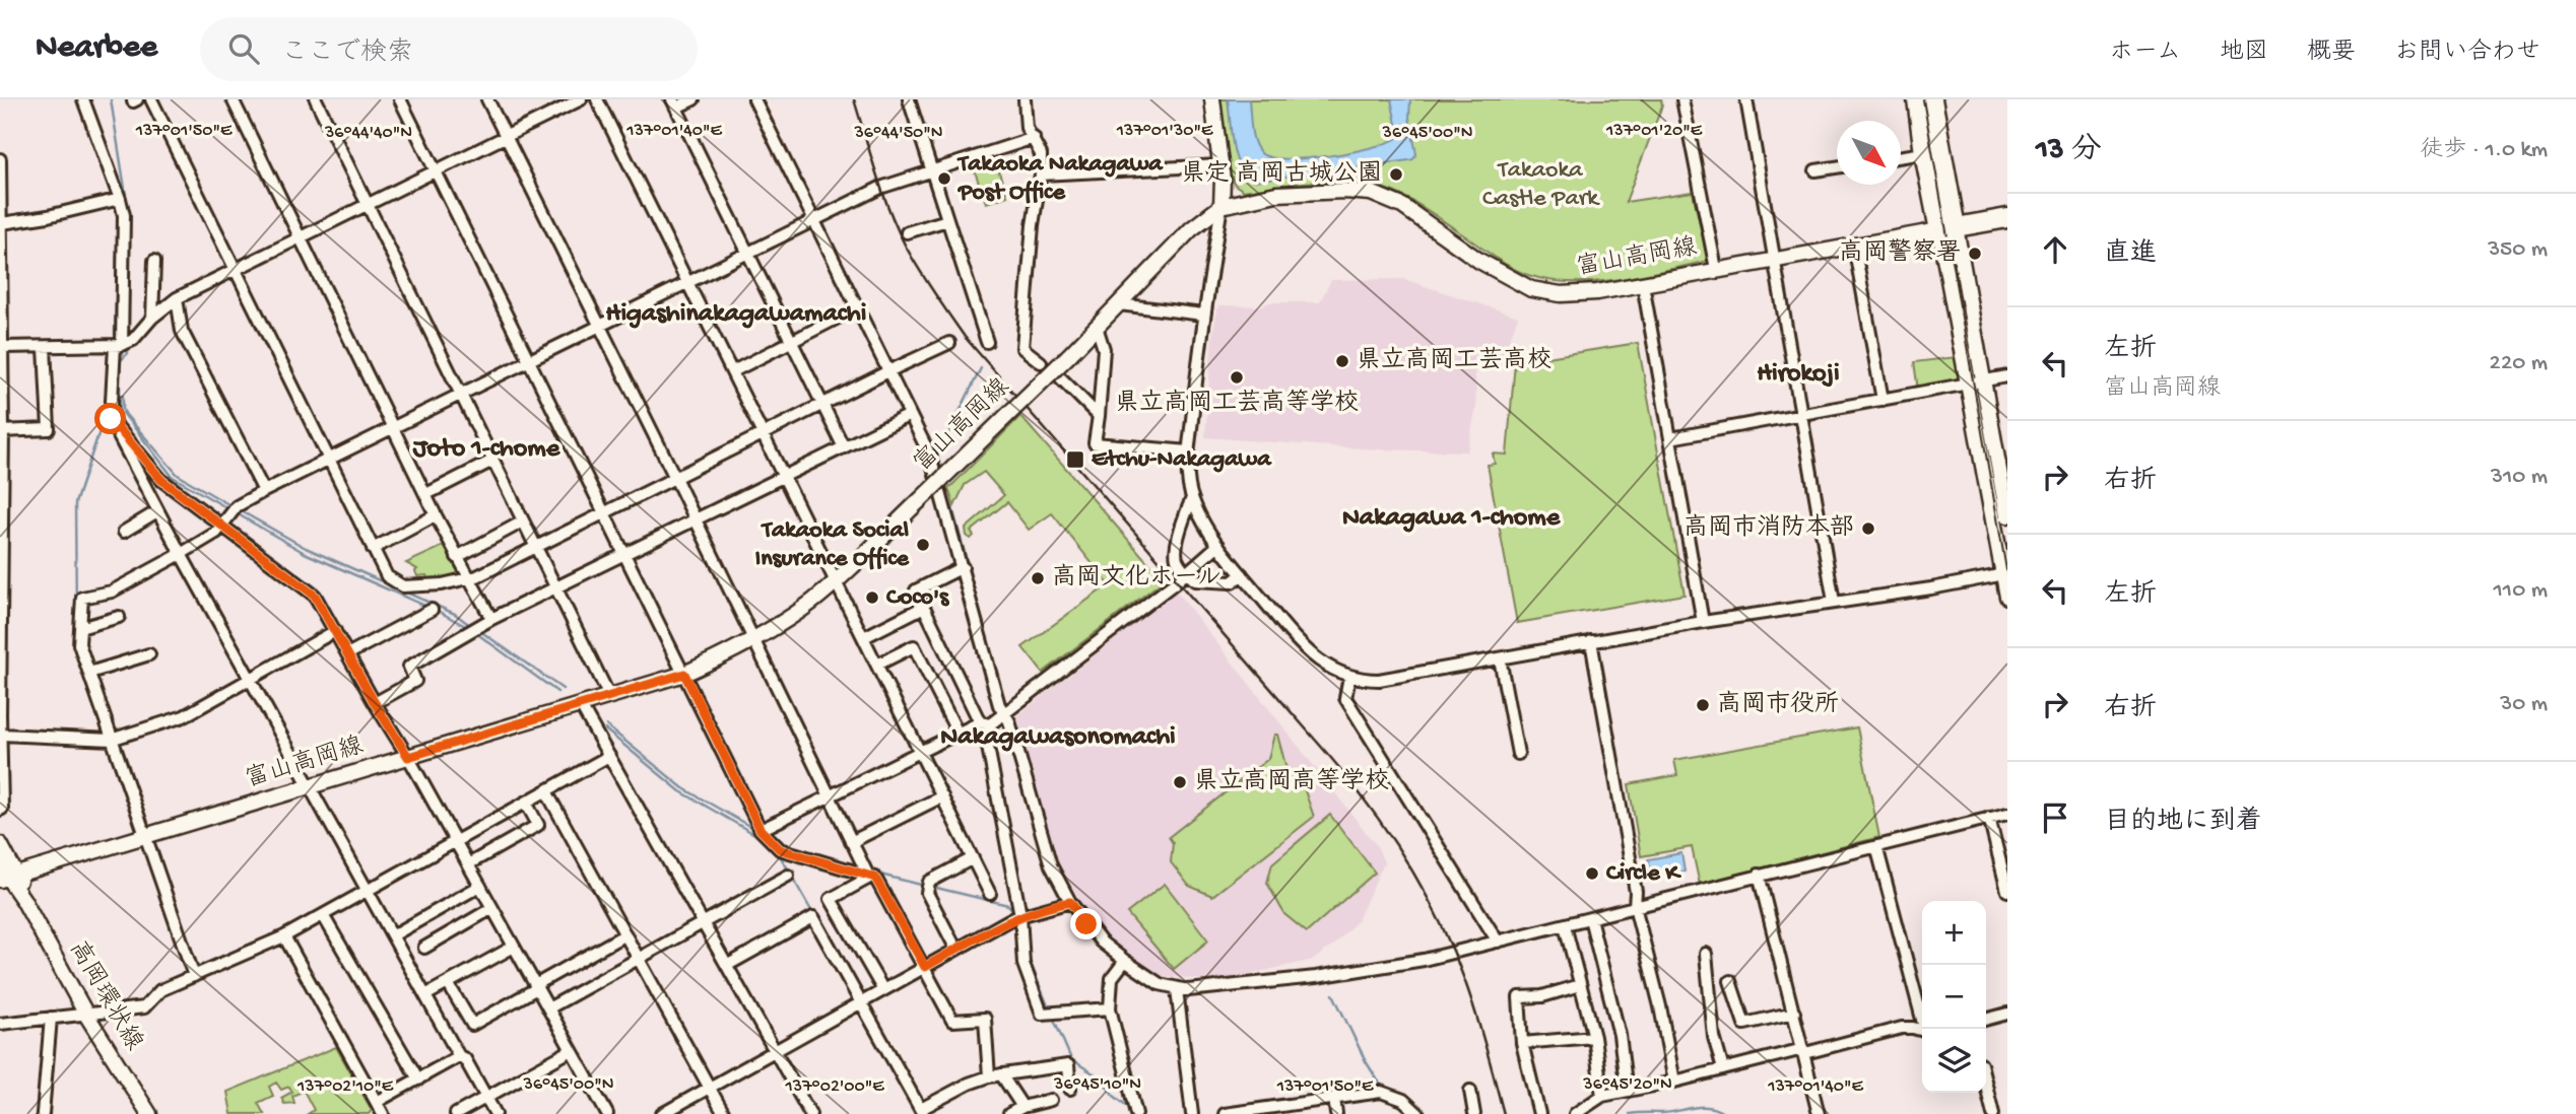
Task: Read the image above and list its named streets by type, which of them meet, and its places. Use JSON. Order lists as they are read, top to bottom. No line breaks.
{"streets":{"main road":["富山高岡線","高岡環状線"]},"crossings":[["富山高岡線","高岡環状線"]],"districts":["Higashinakagawamachi","Hirokoji","Joto 1-chome","Nakagawa 1-chome","Nakagawasonomachi"],"parks":["Takaoka Castle Park"],"places":{"other":["県定 高岡古城公園","Takaoka Nakagawa Post Office","高岡警察署","県立高岡工芸高校","県立高岡工芸高等学校","高岡市消防本部","Takaoka Social Insurance Office","高岡文化ホール","Coco's","高岡市役所","県立高岡高等学校","Circle K"],"transit":["Etchu-Nakagawa"]},"north":"bottom right","page":{"header":"Nearbee","search":"ここで検索","nav":["ホーム","地図","概要","お問い合わせ"],"heading":["13 分","徒歩 · 1.0 km"],"list":[["直進","350 m"],["左折","富山高岡線","220 m"],["右折","310 m"],["左折","110 m"],["右折","30 m"],"目的地に到着"],"map_buttons":["+","−"]},"coordinates":["137°01'20\"E","137°01'50\"E","137°01'40\"E","137°01'30\"E","36°45'00\"N","36°44'40\"N","36°44'50\"N","36°45'10\"N","36°45'20\"N","137°02'10\"E","137°02'00\"E"]}
